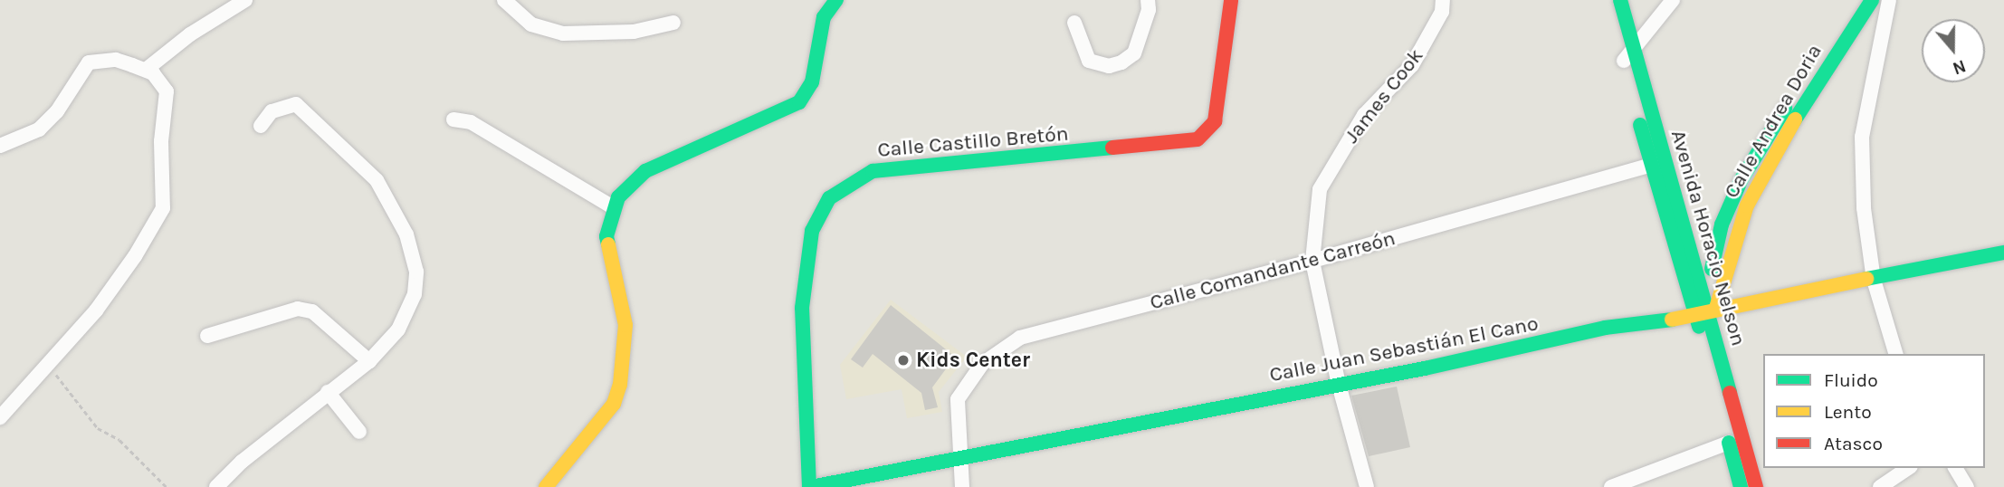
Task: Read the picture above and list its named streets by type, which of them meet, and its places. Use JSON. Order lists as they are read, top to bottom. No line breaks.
{"streets":{"street":["James Cook","Calle Andrea Doria","Calle Castillo Bretón","Avenida Horacio Nelson","Calle Comandante Carreón","Calle Juan Sebastián El Cano"]},"crossings":[["James Cook","Calle Comandante Carreón"],["James Cook","Calle Juan Sebastián El Cano"],["Calle Andrea Doria","Avenida Horacio Nelson"],["Calle Andrea Doria","Calle Juan Sebastián El Cano"],["Calle Castillo Bretón","Calle Juan Sebastián El Cano"],["Avenida Horacio Nelson","Calle Comandante Carreón"],["Avenida Horacio Nelson","Calle Juan Sebastián El Cano"],["Calle Comandante Carreón","Calle Juan Sebastián El Cano"]],"places":["Kids Center"],"legend":["Fluido","Lento","Atasco"],"north":"bottom"}
